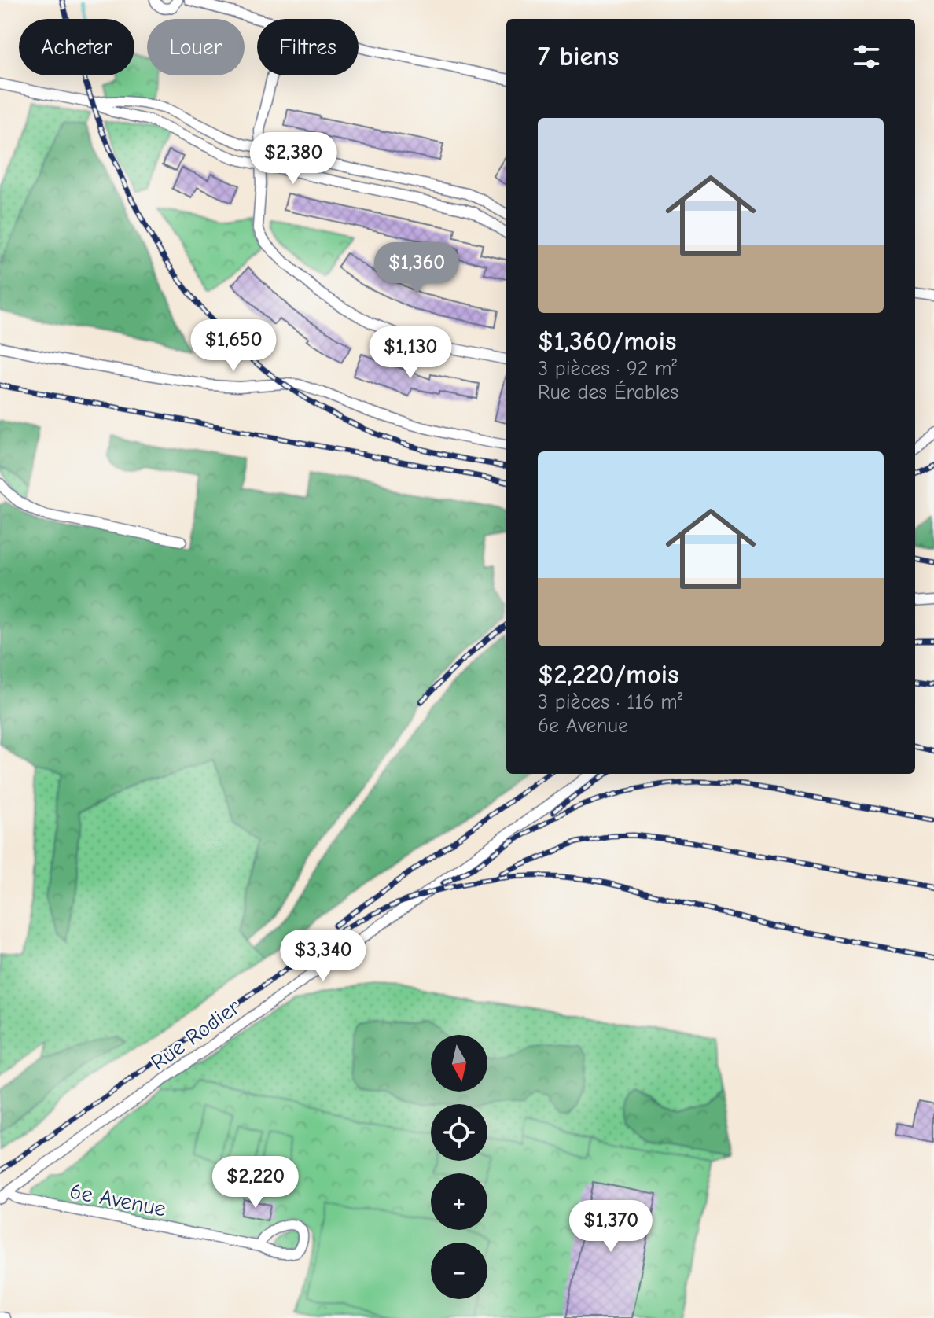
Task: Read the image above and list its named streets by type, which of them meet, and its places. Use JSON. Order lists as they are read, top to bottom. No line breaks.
{"streets":{"street":["Rue Rodier","6e Avenue"]},"crossings":[["Rue Rodier","6e Avenue"]],"north":"bottom","page":{"chip":["Acheter","Louer","Filtres"],"heading":"7 biens","list":[{"name":"$1,360/mois","note":"3 pièces · 92 m² · Rue des Érables"},{"name":"$2,220/mois","note":"3 pièces · 116 m² · 6e Avenue"}],"price":["$2,380","$1,360","$1,650","$1,130","$3,340","$2,220","$1,370"],"map_buttons":["+","−"]}}
